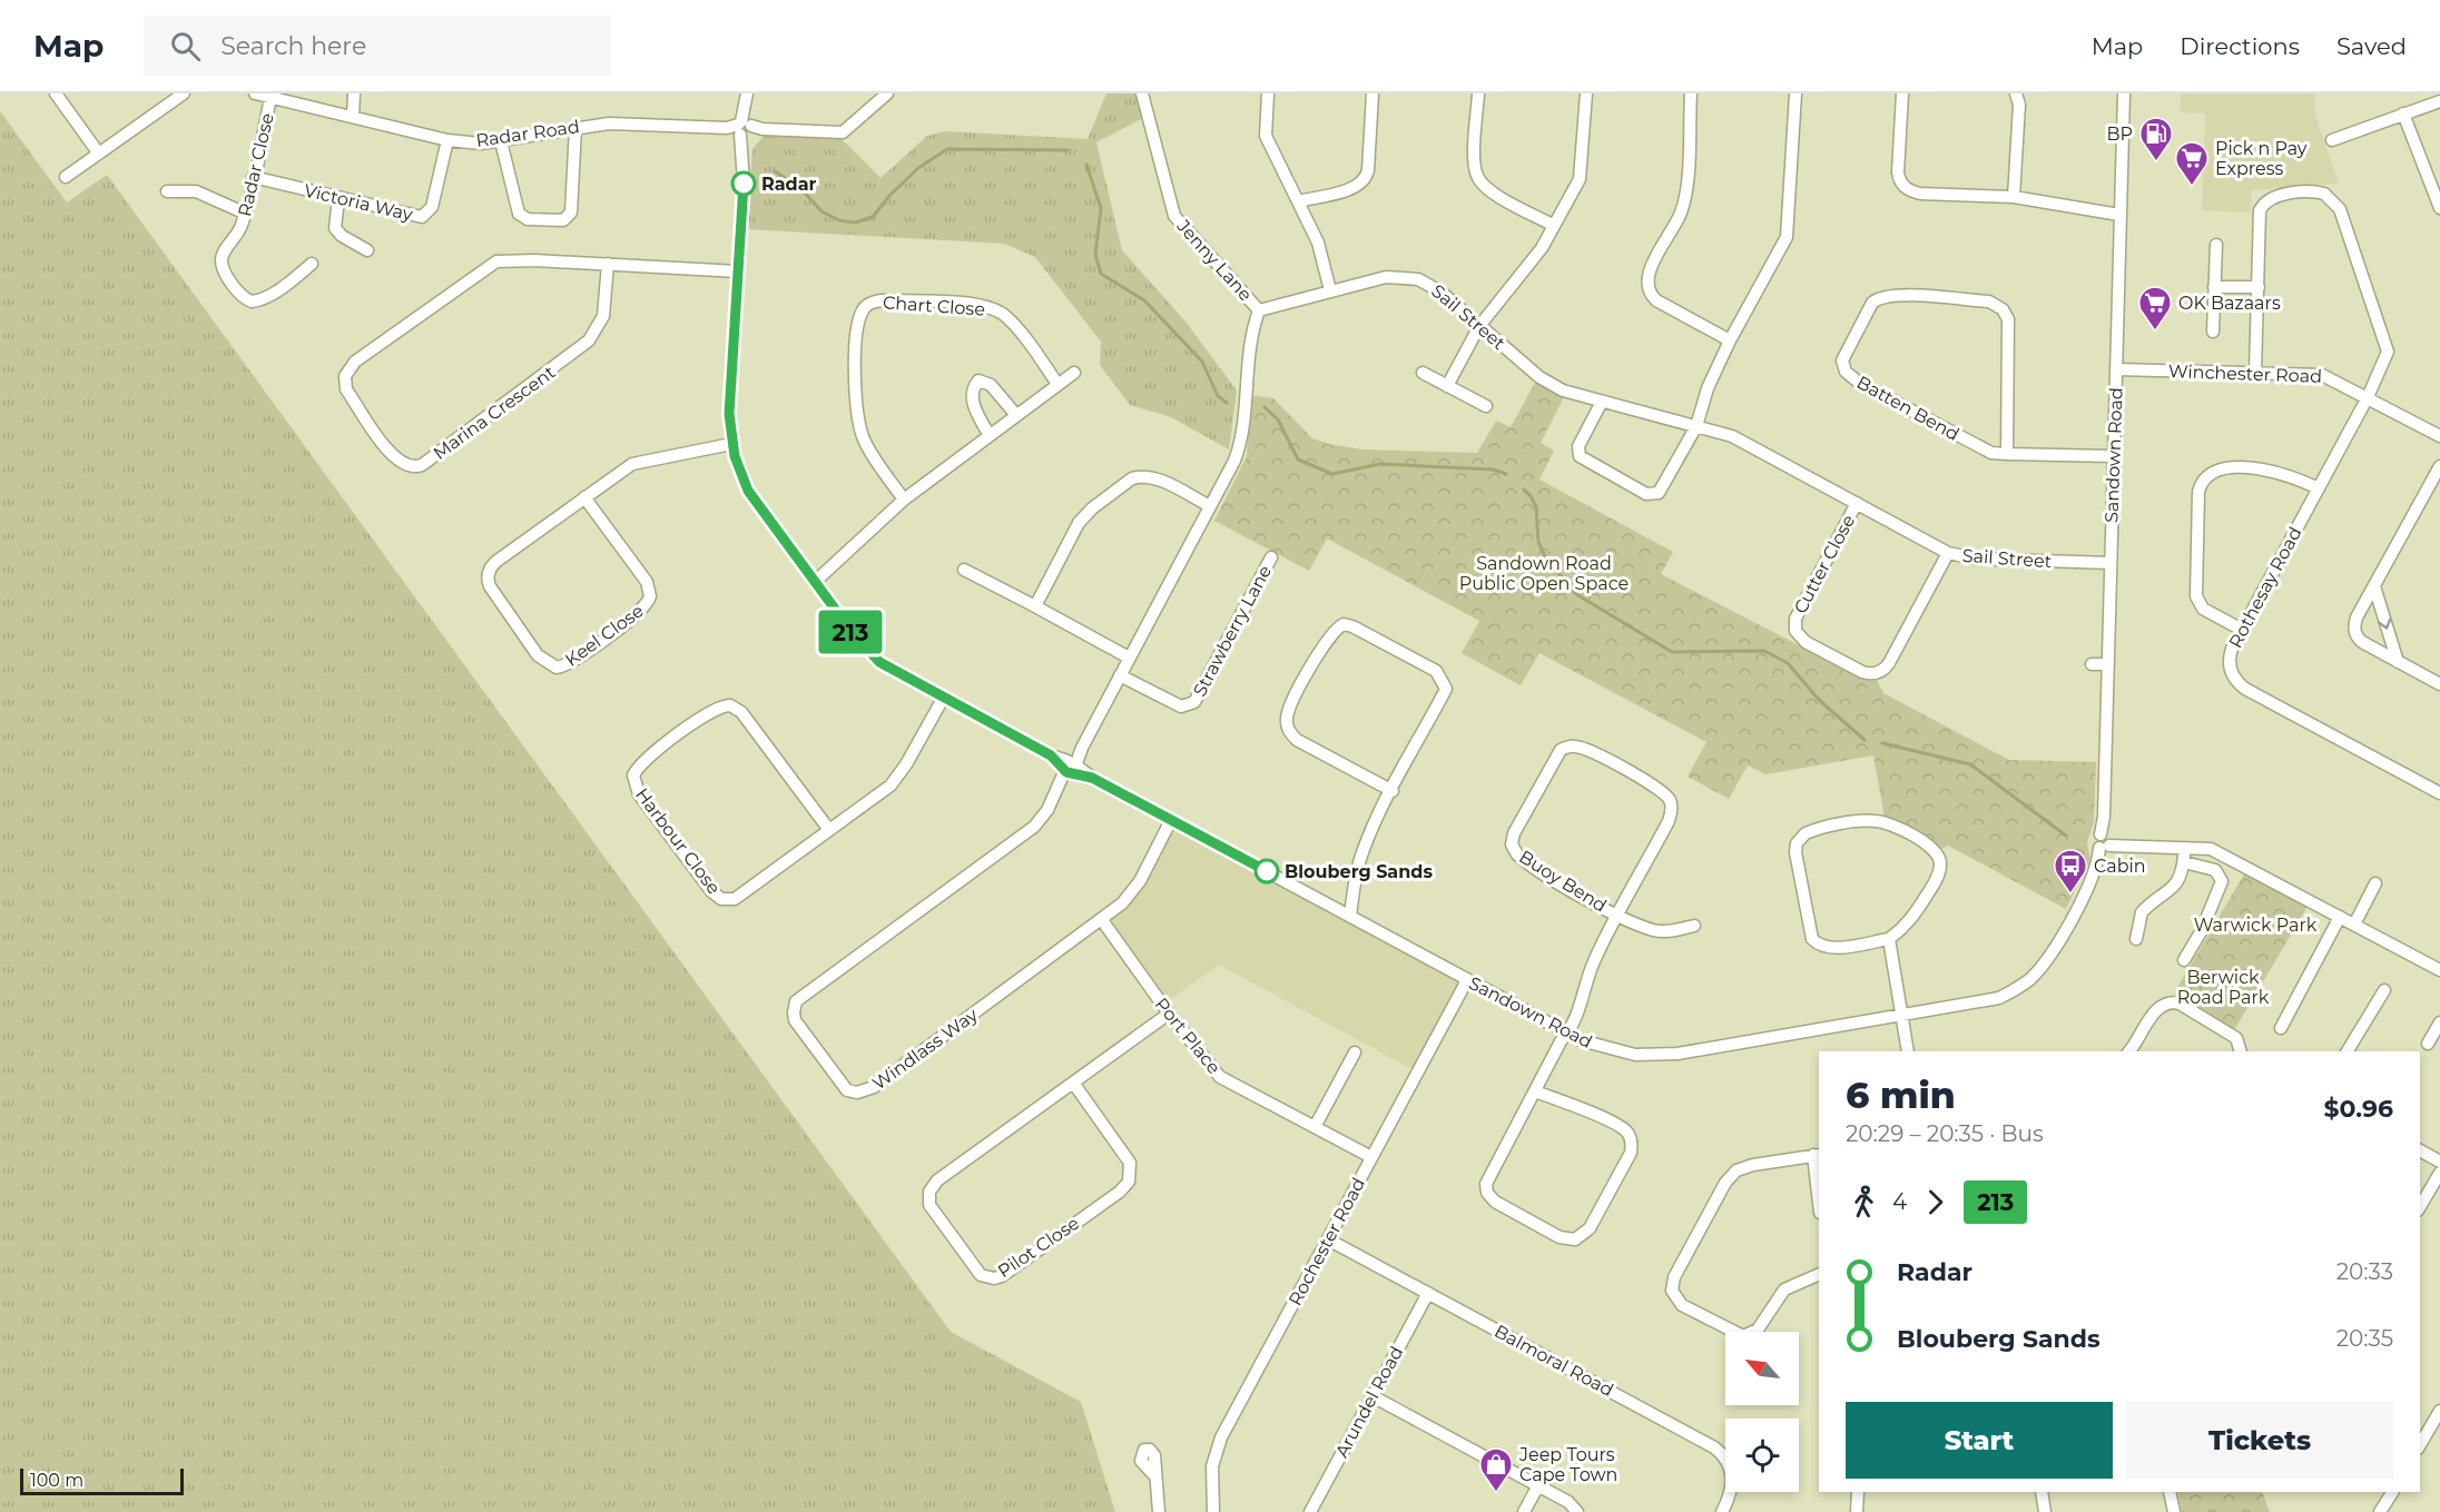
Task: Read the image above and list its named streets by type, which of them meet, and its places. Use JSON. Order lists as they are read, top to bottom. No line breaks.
{"streets":{"street":["Radar Road","Radar Close","Victoria Way","Jenny Lane","Chart Close","Sail Street","Winchester Road","Batten Bend","Marina Crescent","Sandown Road","Cutter Close","Rothesay Road","Strawberry Lane","Keel Close","Harbour Close","Buoy Bend","Port Place","Windlass Way","Rochester Road","Pilot Close","Balmoral Road","Arundel Road"]},"crossings":[["Radar Road","Radar Close"],["Radar Road","Victoria Way"],["Radar Road","Sandown Road"],["Radar Close","Victoria Way"],["Jenny Lane","Sail Street"],["Sail Street","Sandown Road"],["Sail Street","Cutter Close"],["Winchester Road","Sandown Road"],["Winchester Road","Rothesay Road"],["Batten Bend","Sandown Road"],["Marina Crescent","Sandown Road"],["Sandown Road","Keel Close"],["Sandown Road","Harbour Close"],["Sandown Road","Buoy Bend"],["Sandown Road","Windlass Way"],["Sandown Road","Rochester Road"],["Port Place","Windlass Way"],["Port Place","Rochester Road"],["Port Place","Pilot Close"],["Rochester Road","Balmoral Road"],["Balmoral Road","Arundel Road"]],"parks":["Sandown Road Public Open Space","Warwick Park","Berwick Road Park"],"places":{"fuel station":["BP"],"other":["Radar","Blouberg Sands"],"supermarket":["Pick n Pay Express","OK Bazaars"],"bus stop":["Cabin"],"shop":["Jeep Tours Cape Town"]},"lines":["bus line 213"],"scale_bar":"100 m","north":"top left","page":{"header":"Map","search":"Search here","nav":["Map","Directions","Saved"],"on_map":"213","heading":["6 min","20:29 – 20:35 · Bus","$0.96"],"legs":["4","213"],"list":[{"name":"Radar","value":"20:33"},{"name":"Blouberg Sands","value":"20:35"}],"buttons":["Start","Tickets"],"scale":"100 m"}}
